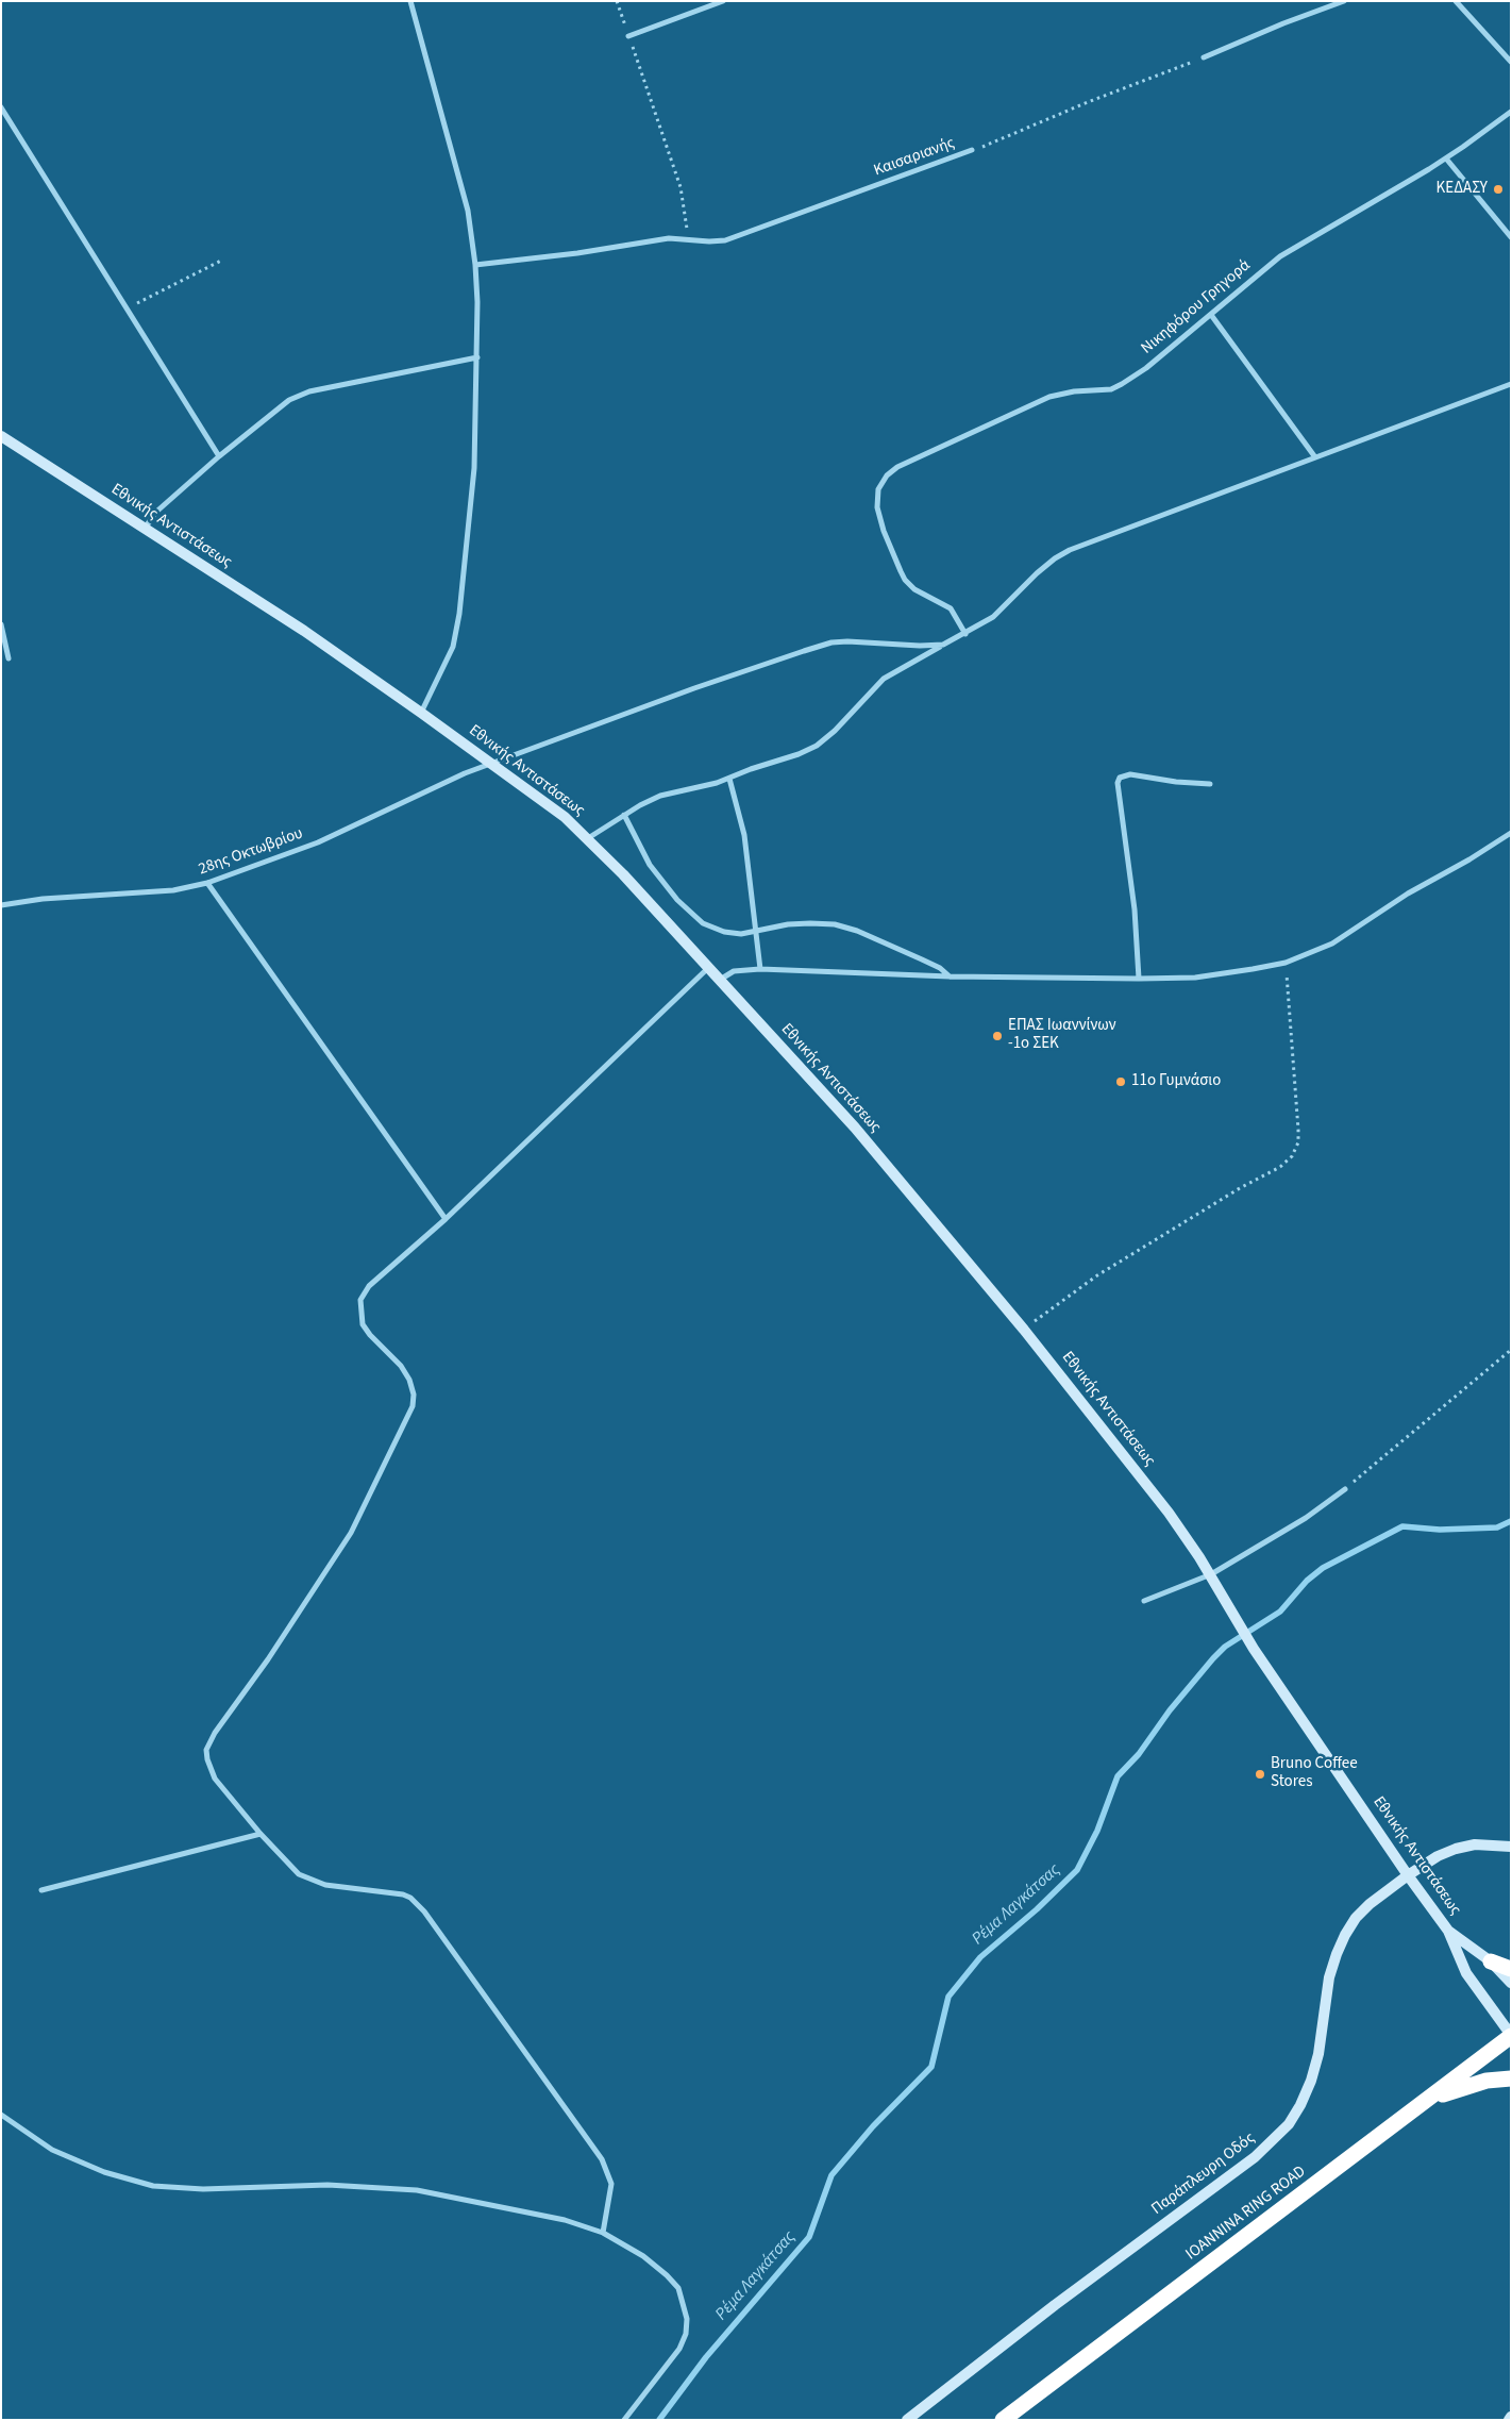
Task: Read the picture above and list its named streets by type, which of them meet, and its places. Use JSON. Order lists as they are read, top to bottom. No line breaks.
{"streets":{"highway":["IOANNINA RING ROAD"],"street":["Καισαριανής","Νικηφόρου Γρηγορά","Εθνικής Αντιστάσεως","28ης Οκτωβρίου","Παράπλευρη Οδός"]},"crossings":[["Εθνικής Αντιστάσεως","28ης Οκτωβρίου"],["Εθνικής Αντιστάσεως","Παράπλευρη Οδός"],["Εθνικής Αντιστάσεως","IOANNINA RING ROAD"]],"water":["Ρέμα Λαγκάτσας"],"places":["ΚΕΔΑΣΥ","ΕΠΑΣ Ιωαννίνων -1ο ΣΕΚ","11o Γυμνάσιο","Bruno Coffee Stores"]}
